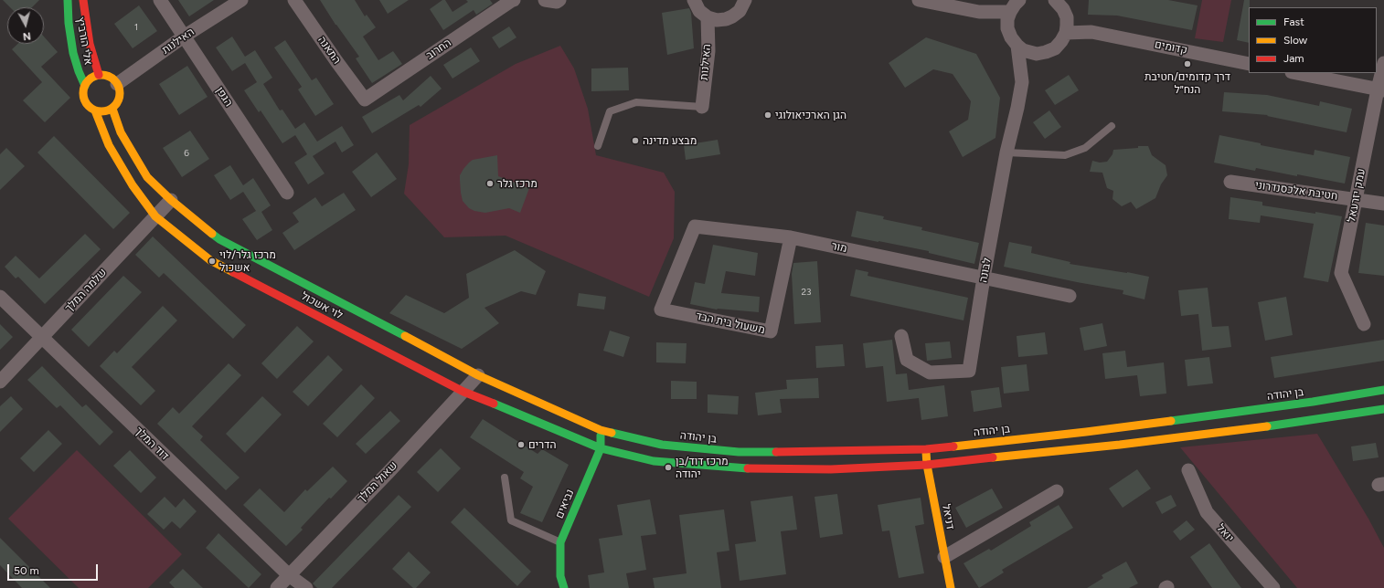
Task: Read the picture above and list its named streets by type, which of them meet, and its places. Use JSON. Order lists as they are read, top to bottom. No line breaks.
{"streets":{"street":["אלי הורביץ","האילנות","קדומים","החרוב","התאנה","הגפן","חטיבת אלכסנדרוני","עמק יזרעאל","מור","לבונה","שלמה המלך","לוי אשכול","משעול בית הבד","בן יהודה","דוד המלך","שאול המלך","נביאים","דניאל","יואל"]},"crossings":[["אלי הורביץ","האילנות"],["אלי הורביץ","לוי אשכול"],["האילנות","הגפן"],["האילנות","לוי אשכול"],["החרוב","התאנה"],["חטיבת אלכסנדרוני","עמק יזרעאל"],["מור","לבונה"],["מור","משעול בית הבד"],["שלמה המלך","לוי אשכול"],["שלמה המלך","דוד המלך"],["לוי אשכול","בן יהודה"],["לוי אשכול","שאול המלך"],["לוי אשכול","נביאים"],["בן יהודה","נביאים"],["בן יהודה","דניאל"],["דוד המלך","שאול המלך"]],"places":["דרך קדומים/חטיבת הנח״ל","הגן הארכיאולוגי","מבצע מדינה","מרכז גלר","מרכז גלר/לוי אשכול","הדרים","מרכז דוד/בן יהודה"],"house_numbers":["1","6","23"],"legend":["Fast","Slow","Jam"],"scale_bar":"50 m","north":"bottom"}
